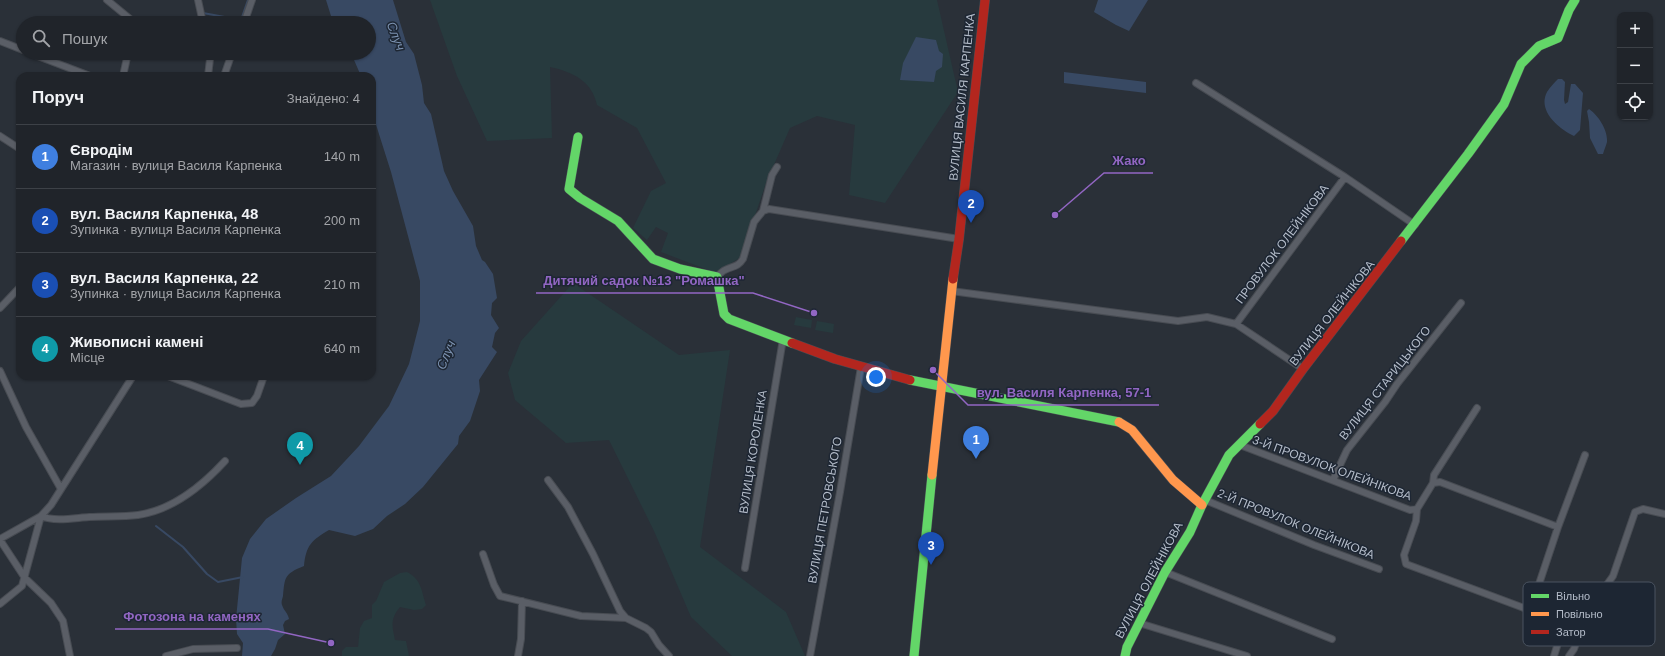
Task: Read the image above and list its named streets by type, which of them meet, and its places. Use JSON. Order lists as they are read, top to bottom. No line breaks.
{"streets":{"street":["ВУЛИЦЯ ВАСИЛЯ КАРПЕНКА","ПРОВУЛОК ОЛЕЙНІКОВА","ВУЛИЦЯ ОЛЕЙНІКОВА","ВУЛИЦЯ СТАРИЦЬКОГО","ВУЛИЦЯ КОРОЛЕНКА","3-Й ПРОВУЛОК ОЛЕЙНІКОВА","ВУЛИЦЯ ПЕТРОВСЬКОГО","2-Й ПРОВУЛОК ОЛЕЙНІКОВА"]},"crossings":[["ПРОВУЛОК ОЛЕЙНІКОВА","ВУЛИЦЯ ОЛЕЙНІКОВА"],["ВУЛИЦЯ ОЛЕЙНІКОВА","3-Й ПРОВУЛОК ОЛЕЙНІКОВА"],["ВУЛИЦЯ ОЛЕЙНІКОВА","2-Й ПРОВУЛОК ОЛЕЙНІКОВА"],["ВУЛИЦЯ СТАРИЦЬКОГО","3-Й ПРОВУЛОК ОЛЕЙНІКОВА"]],"water":["Случ"],"places":["Жако","Дитячий садок №13 \"Ромашка\"","вул. Василя Карпенка, 57-1","Фотозона на каменях"],"legend":["Вільно","Повільно","Затор"],"page":{"map_buttons":["+","−"],"search":"Пошук","heading":["Поруч","Знайдено: 4"],"list":[{"mark":"1","name":"Євродім","note":"Магазин · вулиця Василя Карпенка","value":"140 m"},{"mark":"2","name":"вул. Василя Карпенка, 48","note":"Зупинка · вулиця Василя Карпенка","value":"200 m"},{"mark":"3","name":"вул. Василя Карпенка, 22","note":"Зупинка · вулиця Василя Карпенка","value":"210 m"},{"mark":"4","name":"Живописні камені","note":"Місце","value":"640 m"}],"pins":["2","1","4","3"]}}
